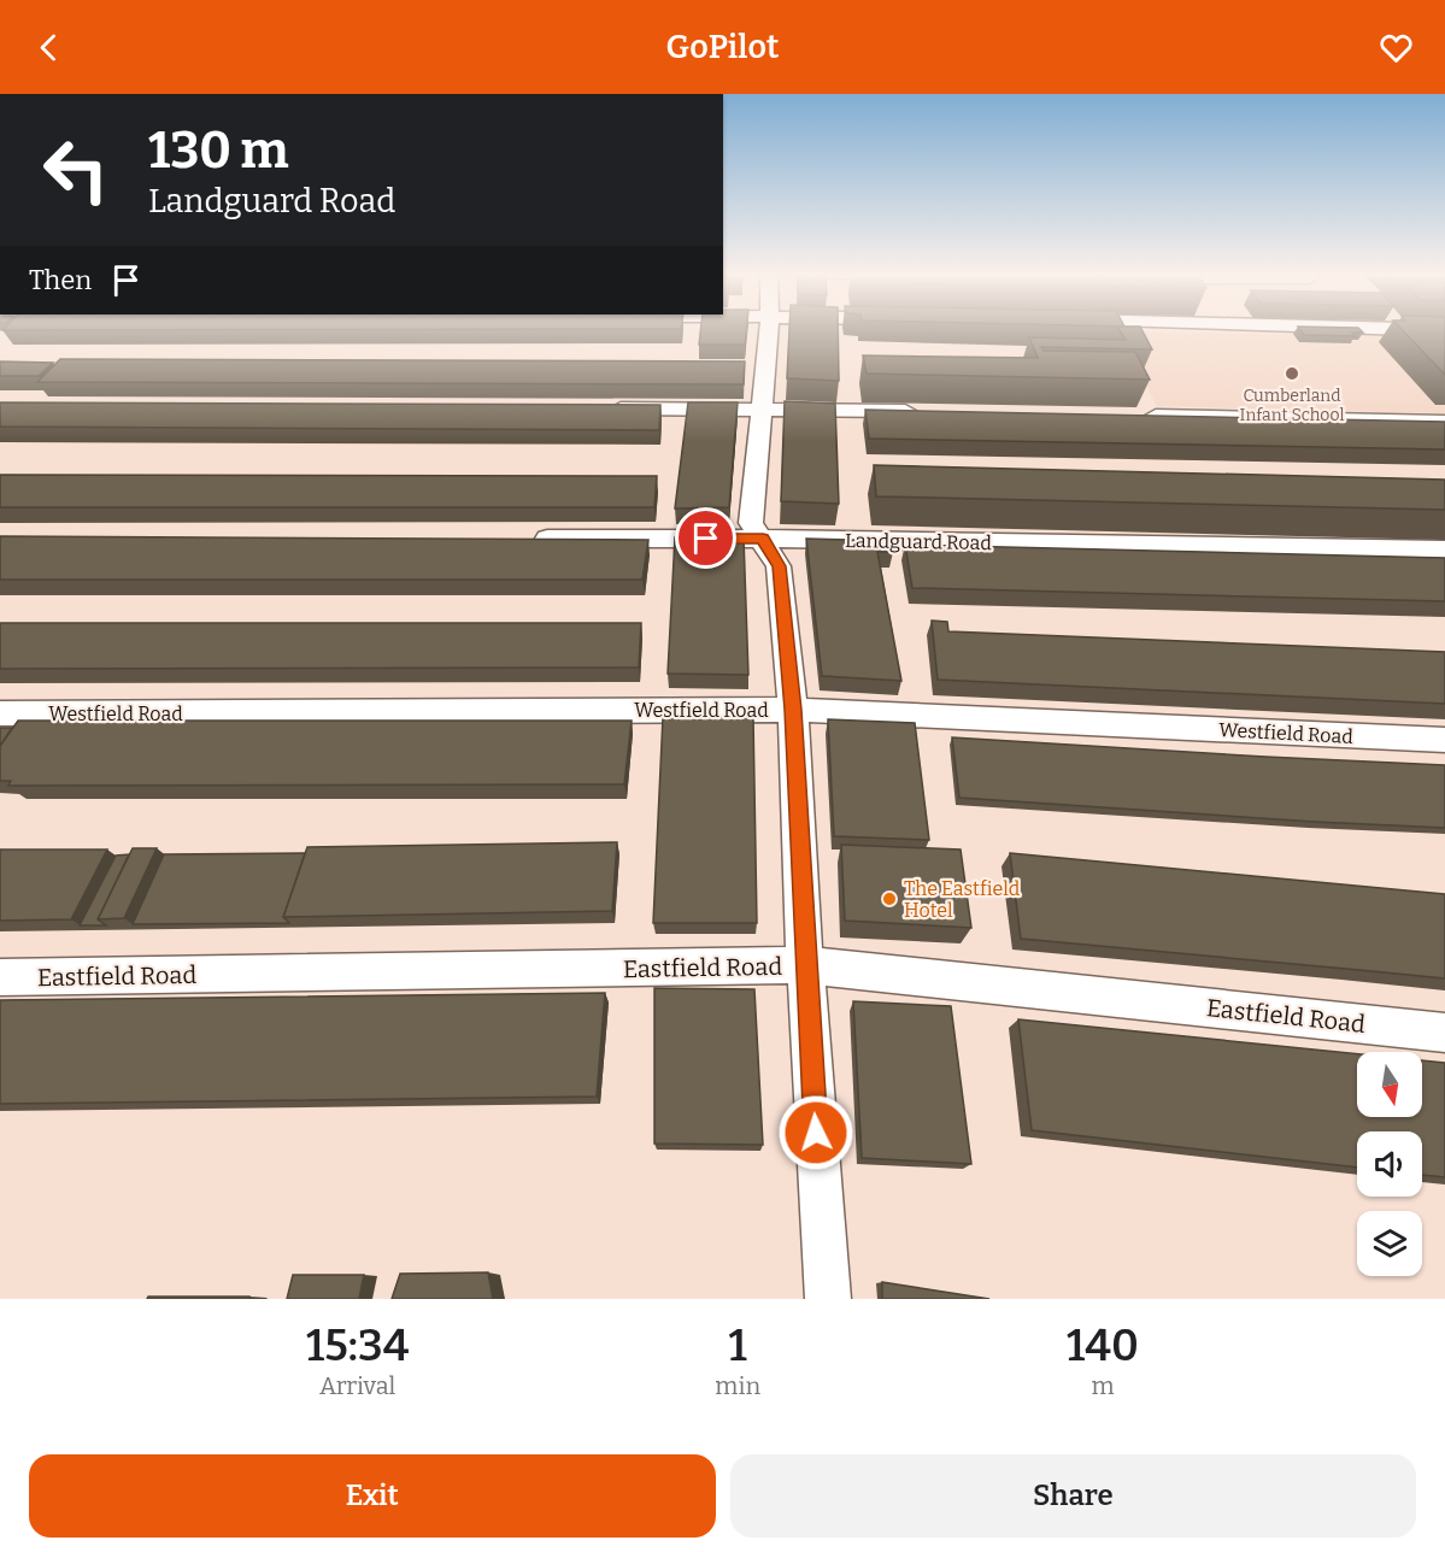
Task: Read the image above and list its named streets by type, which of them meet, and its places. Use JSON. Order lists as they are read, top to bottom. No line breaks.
{"streets":{"street":["Landguard Road","Westfield Road","Eastfield Road"]},"places":["Cumberland Infant School","The Eastfield Hotel"],"north":"bottom","page":{"header":"GoPilot","turn":["130 m","Landguard Road"],"then":"Then","eta":["15:34","Arrival","1","min","140","m"],"buttons":["Exit","Share"]}}
